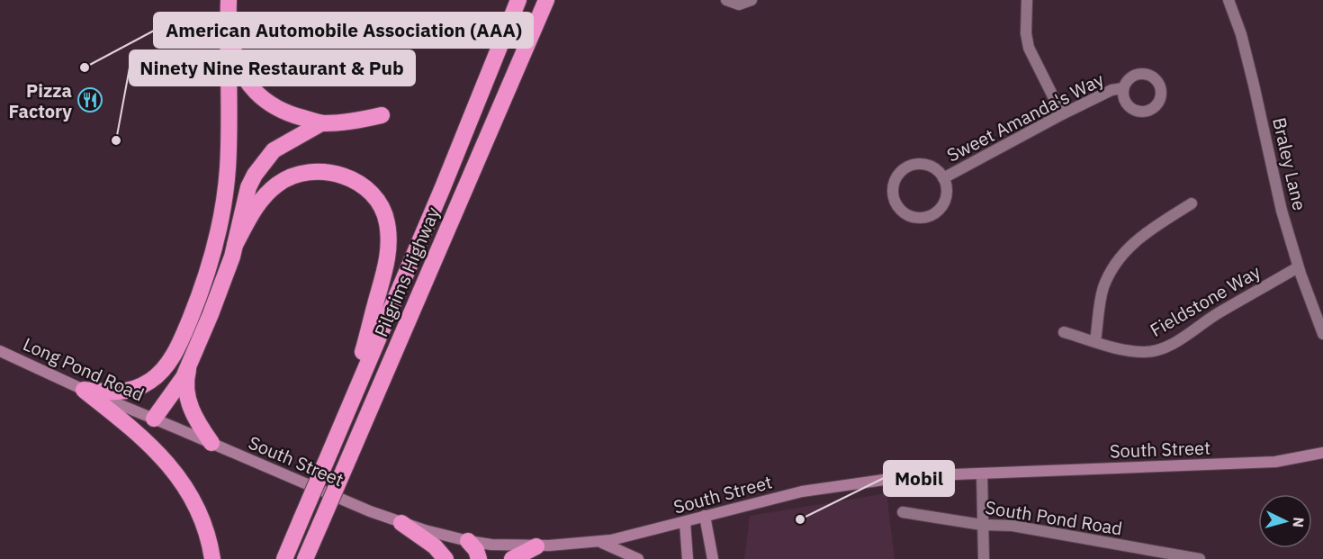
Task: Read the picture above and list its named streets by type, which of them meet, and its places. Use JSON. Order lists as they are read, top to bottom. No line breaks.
{"streets":{"highway":["Pilgrims Highway"],"street":["Sweet Amanda's Way","Braley Lane","Fieldstone Way","Long Pond Road","South Street","South Pond Road"]},"crossings":[["Braley Lane","Fieldstone Way"],["Long Pond Road","South Street"]],"places":{"other":["American Automobile Association (AAA)","Ninety Nine Restaurant & Pub","Mobil"],"restaurant":["Pizza Factory"]},"north":"right"}
